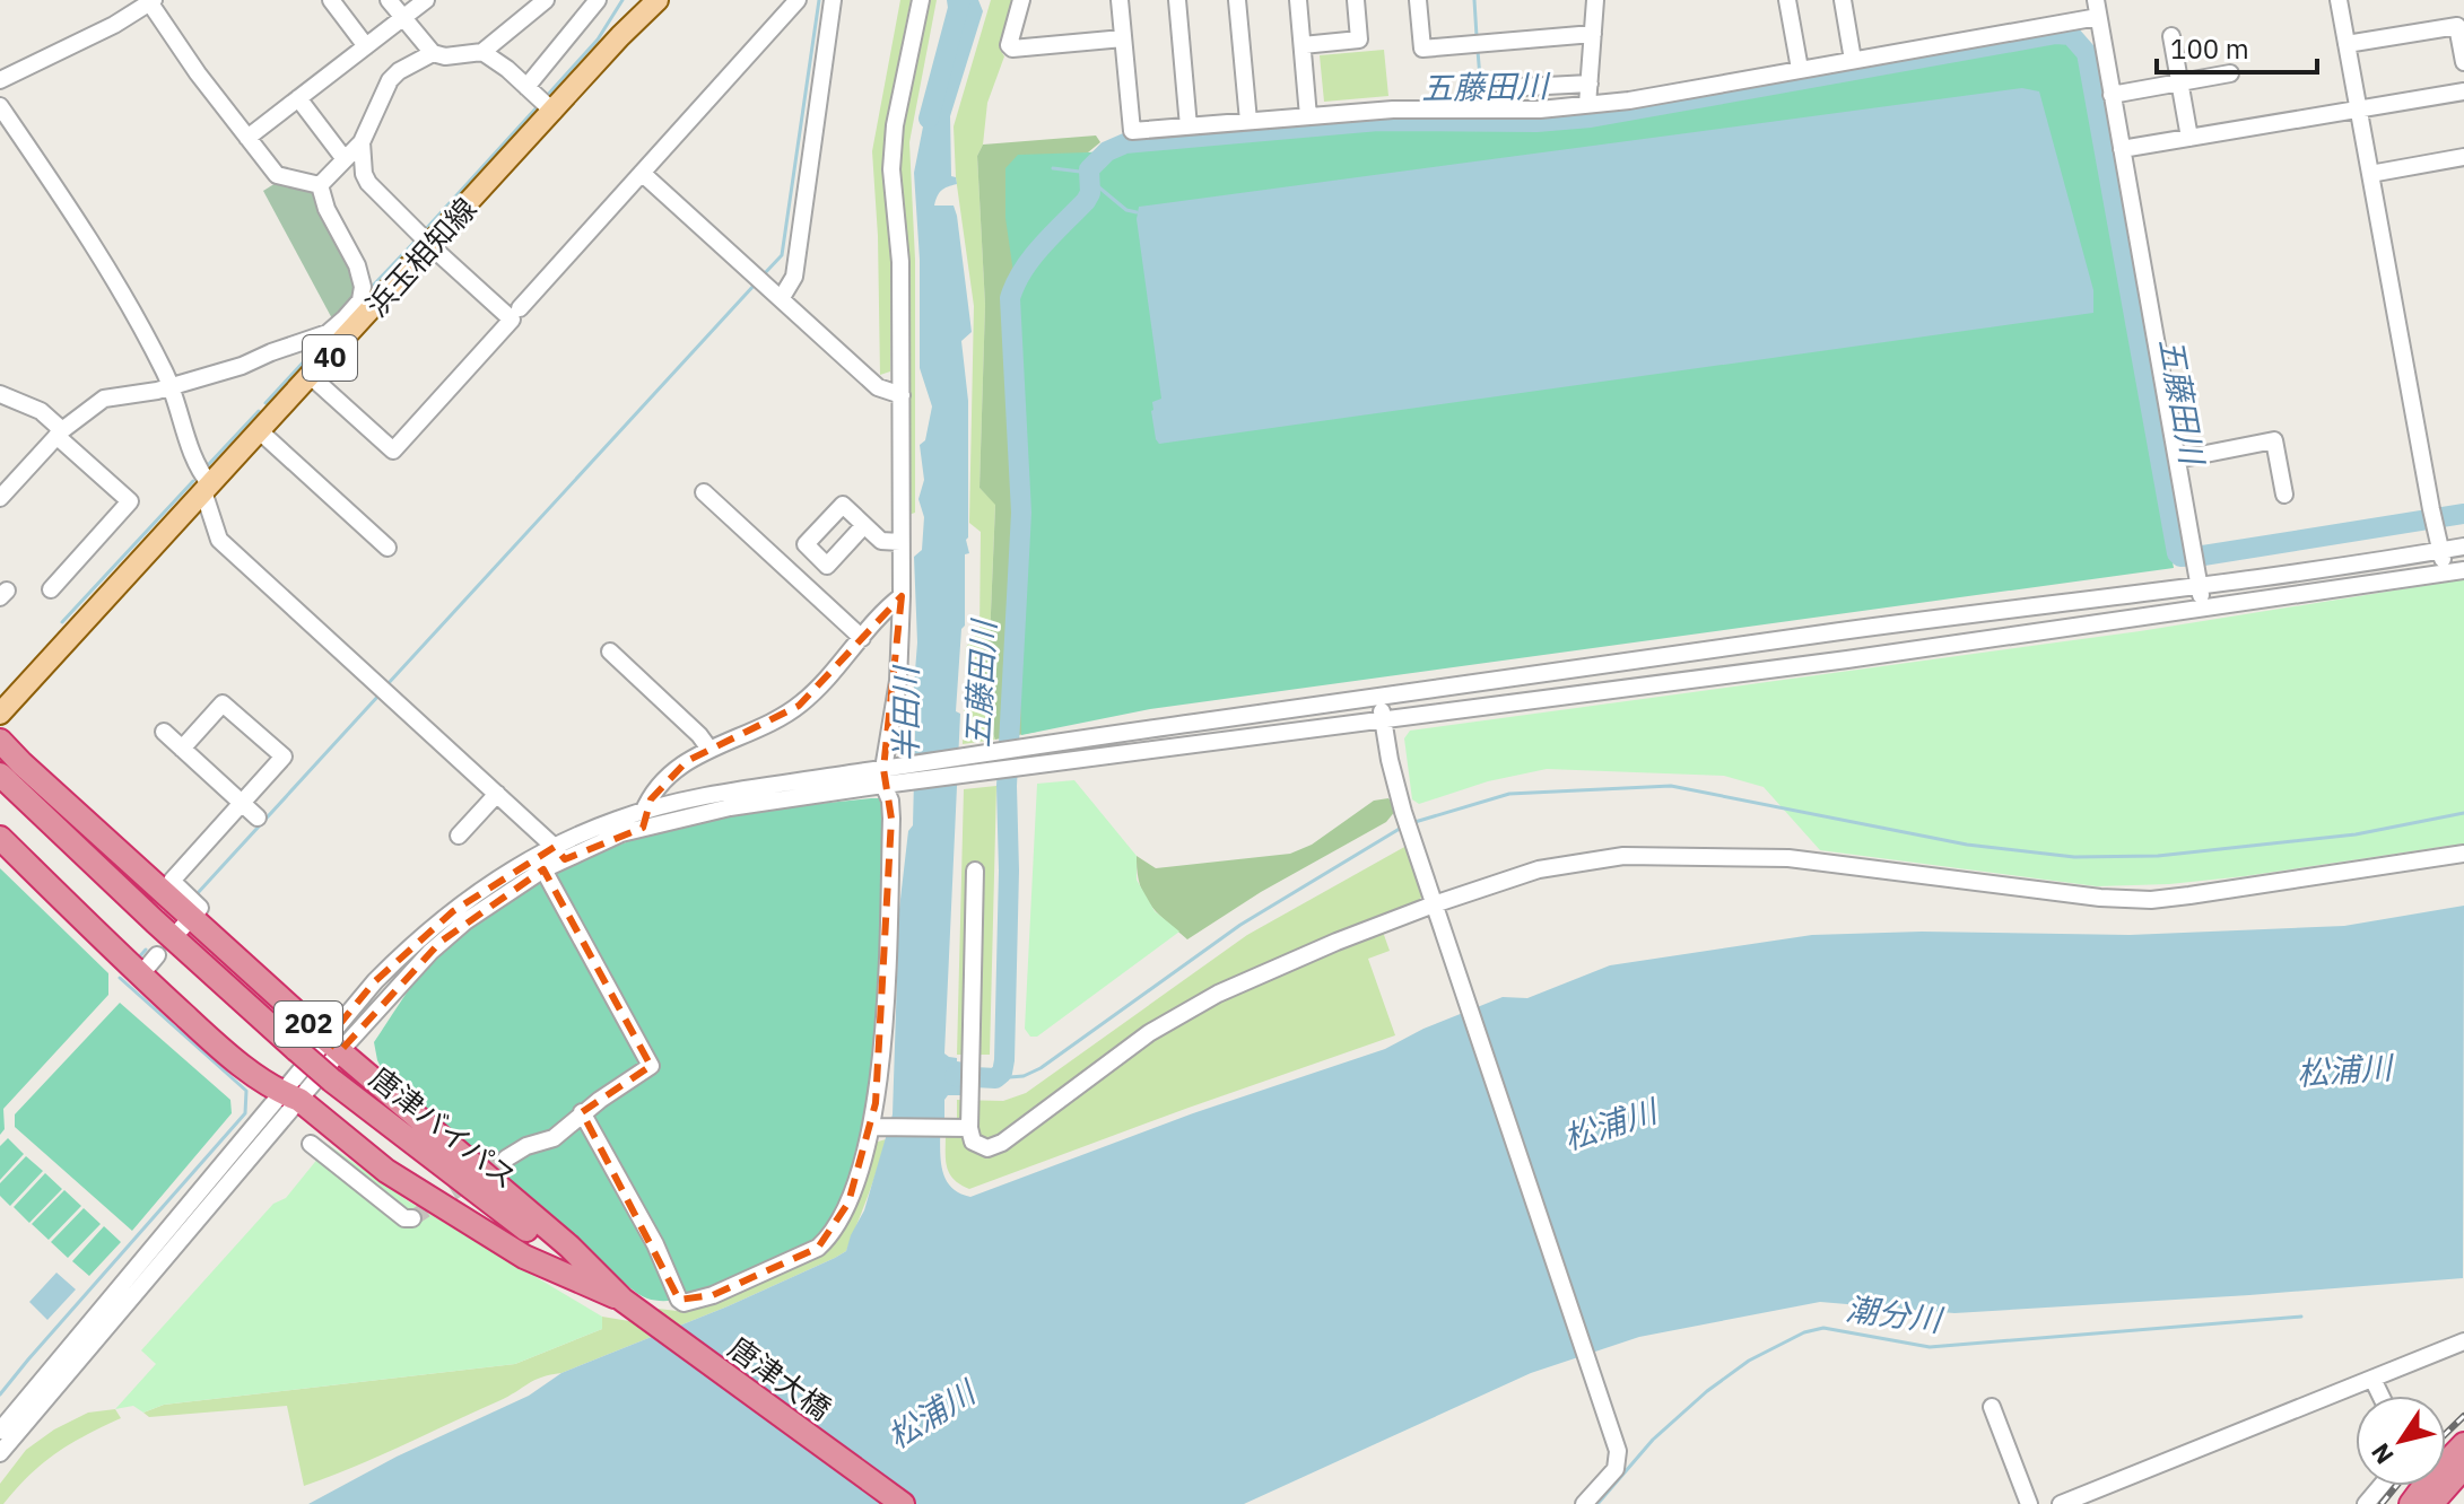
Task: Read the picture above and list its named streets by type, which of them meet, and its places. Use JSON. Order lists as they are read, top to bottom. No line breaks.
{"streets":{"highway":["202","唐津バイパス","唐津大橋"],"main road":["浜玉相知線","40"]},"crossings":[["202","唐津バイパス"],["202","唐津大橋"],["唐津バイパス","唐津大橋"]],"water":["五藤田川","半田川","松浦川","潮分川"],"scale_bar":"100 m","north":"bottom left"}
